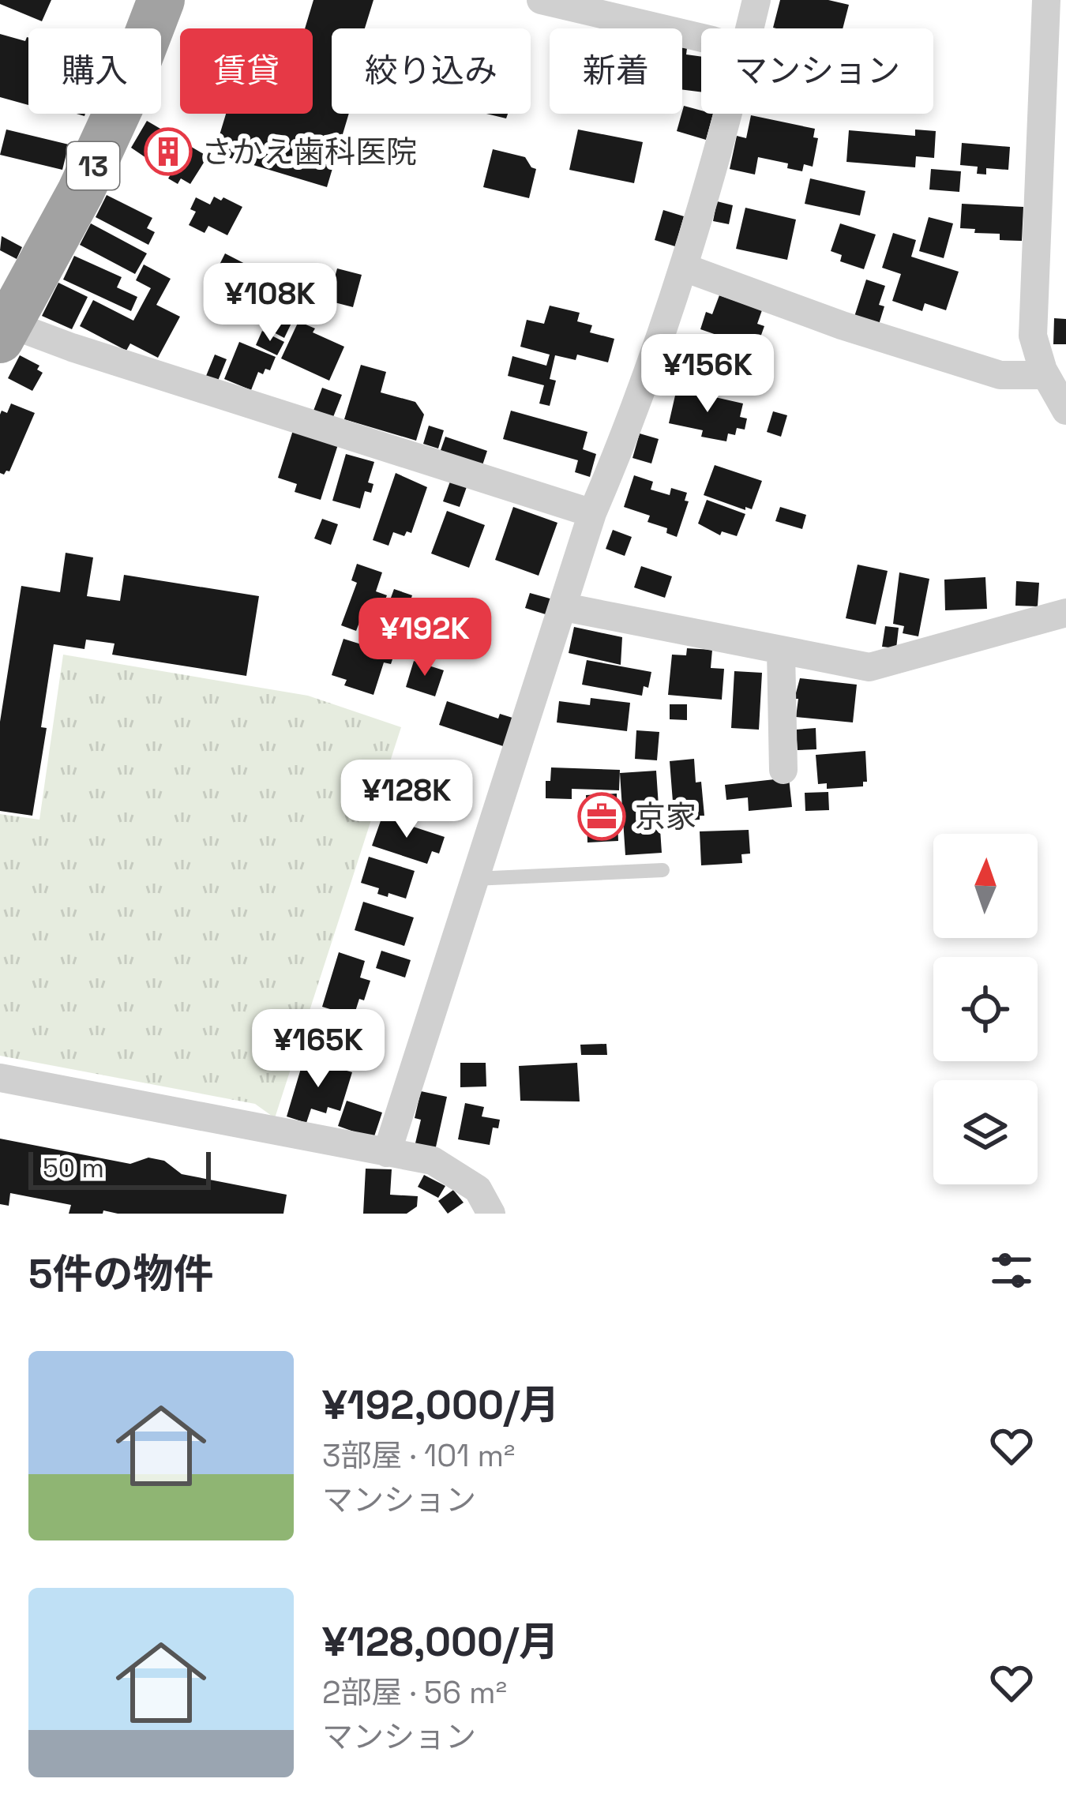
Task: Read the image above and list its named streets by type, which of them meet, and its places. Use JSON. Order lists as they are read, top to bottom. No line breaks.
{"streets":{"highway":["13"]},"places":{"building":["さかえ歯科医院"],"office":["京家"]},"scale_bar":"50 m","north":"top","page":{"chip":["購入","賃貸","絞り込み","新着","マンション"],"price":["¥108K","¥156K","¥192K","¥128K","¥165K"],"scale":"50 m","heading":"5件の物件","list":[{"name":"¥192,000/月","note":"3部屋 · 101 m² · マンション"},{"name":"¥128,000/月","note":"2部屋 · 56 m² · マンション"}]}}
